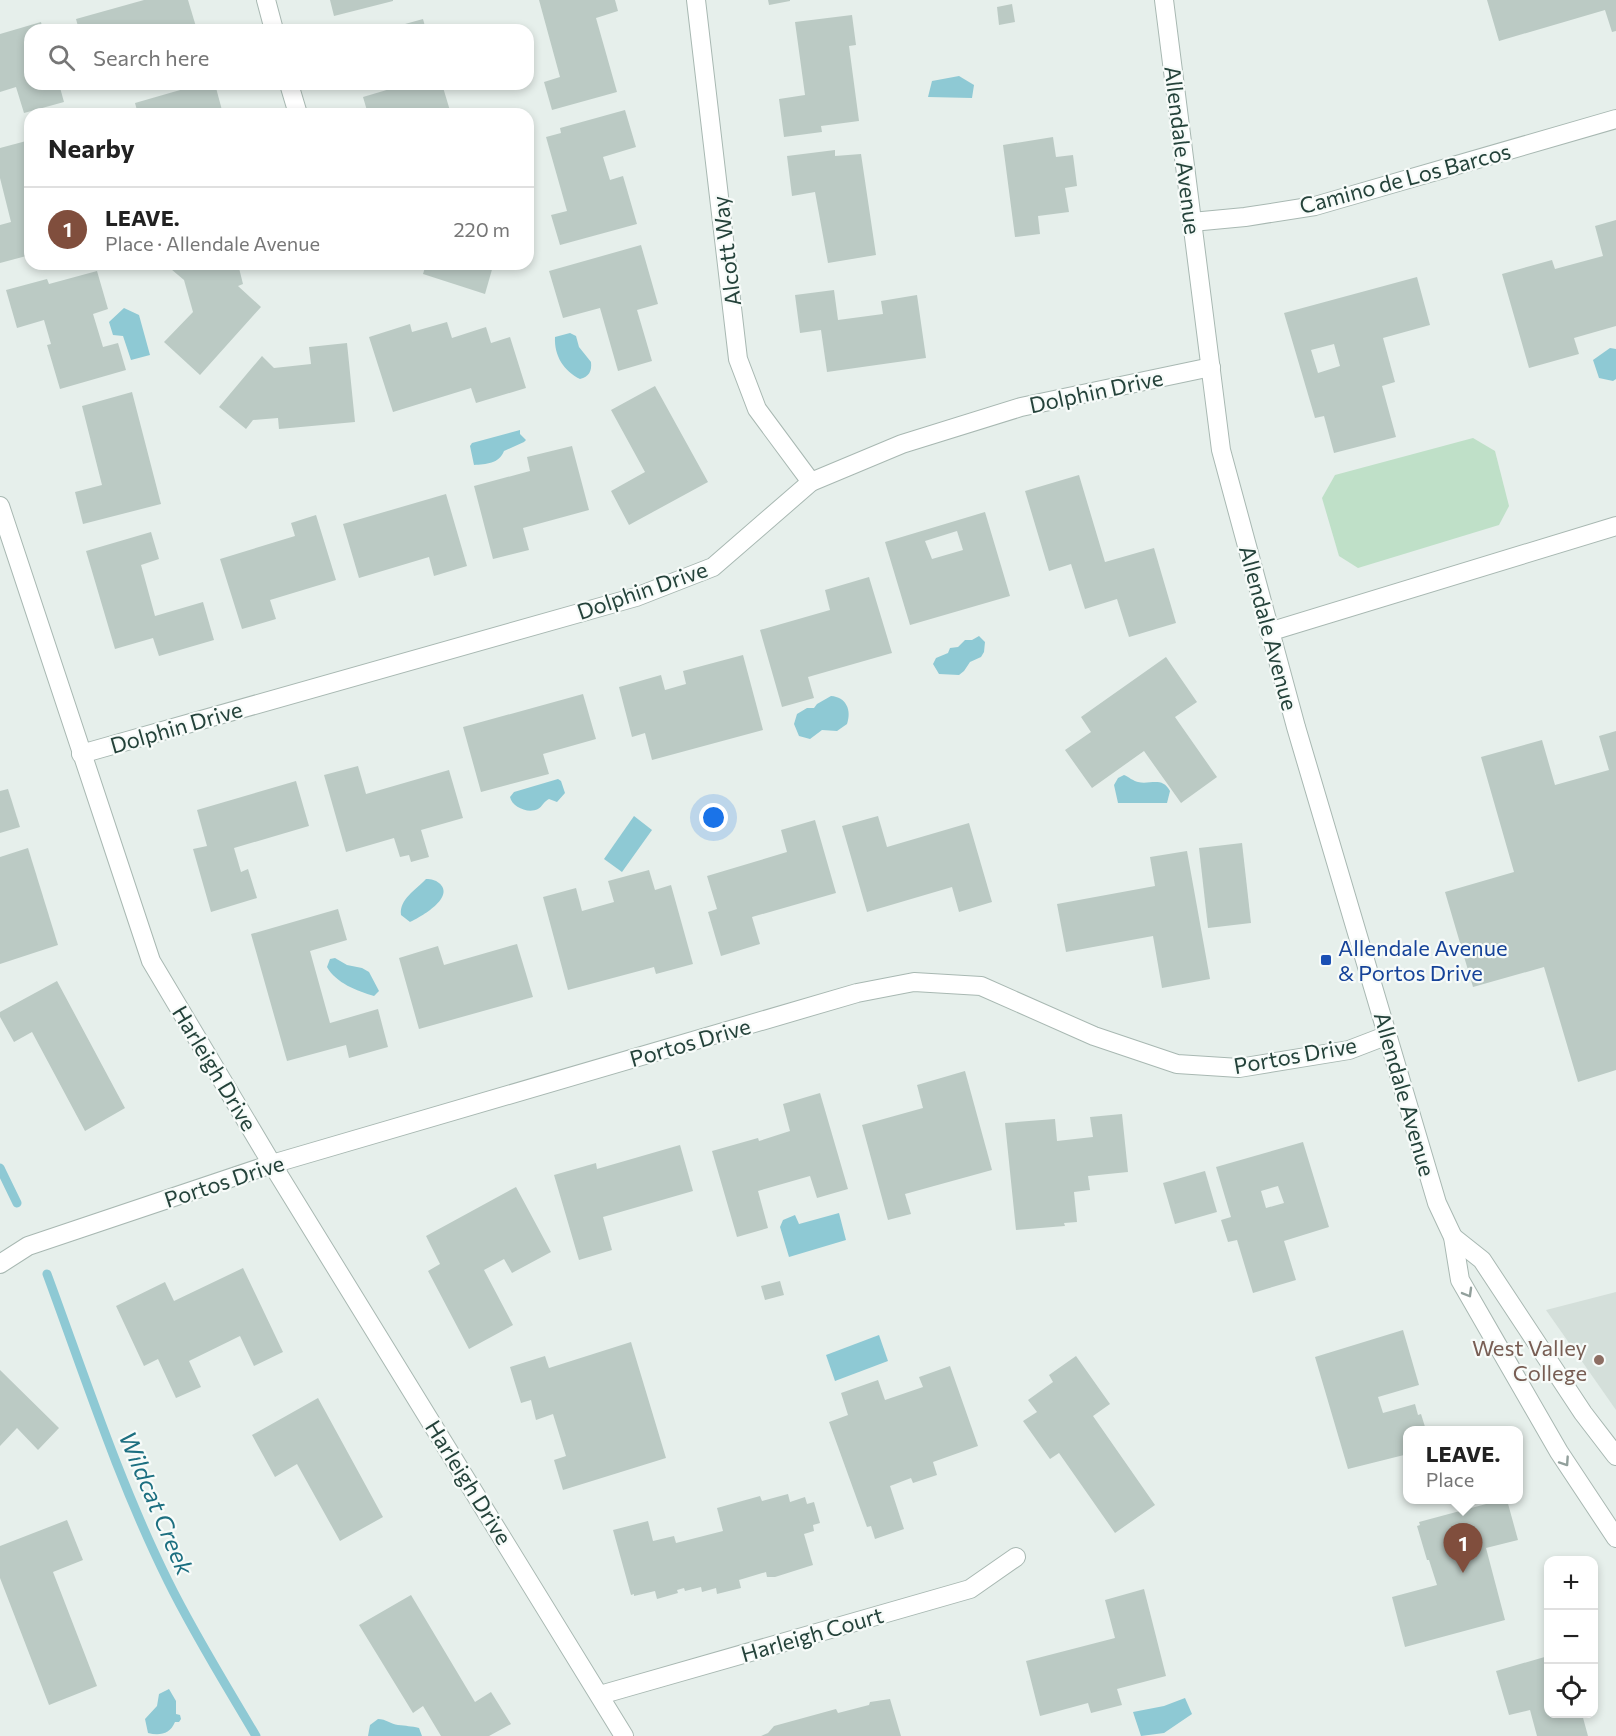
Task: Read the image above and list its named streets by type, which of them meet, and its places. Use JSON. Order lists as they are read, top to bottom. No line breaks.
{"streets":{"street":["Allendale Avenue","Camino de Los Barcos","Alcott Way","Dolphin Drive","Portos Drive","Harleigh Drive","Harleigh Court"]},"crossings":[["Allendale Avenue","Camino de Los Barcos"],["Allendale Avenue","Dolphin Drive"],["Allendale Avenue","Portos Drive"],["Alcott Way","Dolphin Drive"],["Dolphin Drive","Harleigh Drive"],["Portos Drive","Harleigh Drive"],["Harleigh Drive","Harleigh Court"]],"water":["Wildcat Creek"],"places":{"transit":["Allendale Avenue & Portos Drive"],"other":["West Valley College"]},"page":{"search":"Search here","heading":"Nearby","list":[{"mark":"1","name":"LEAVE.","note":"Place · Allendale Avenue","value":"220 m"}],"popup":["LEAVE.","Place"],"pins":"1","map_buttons":["+","−"]}}
